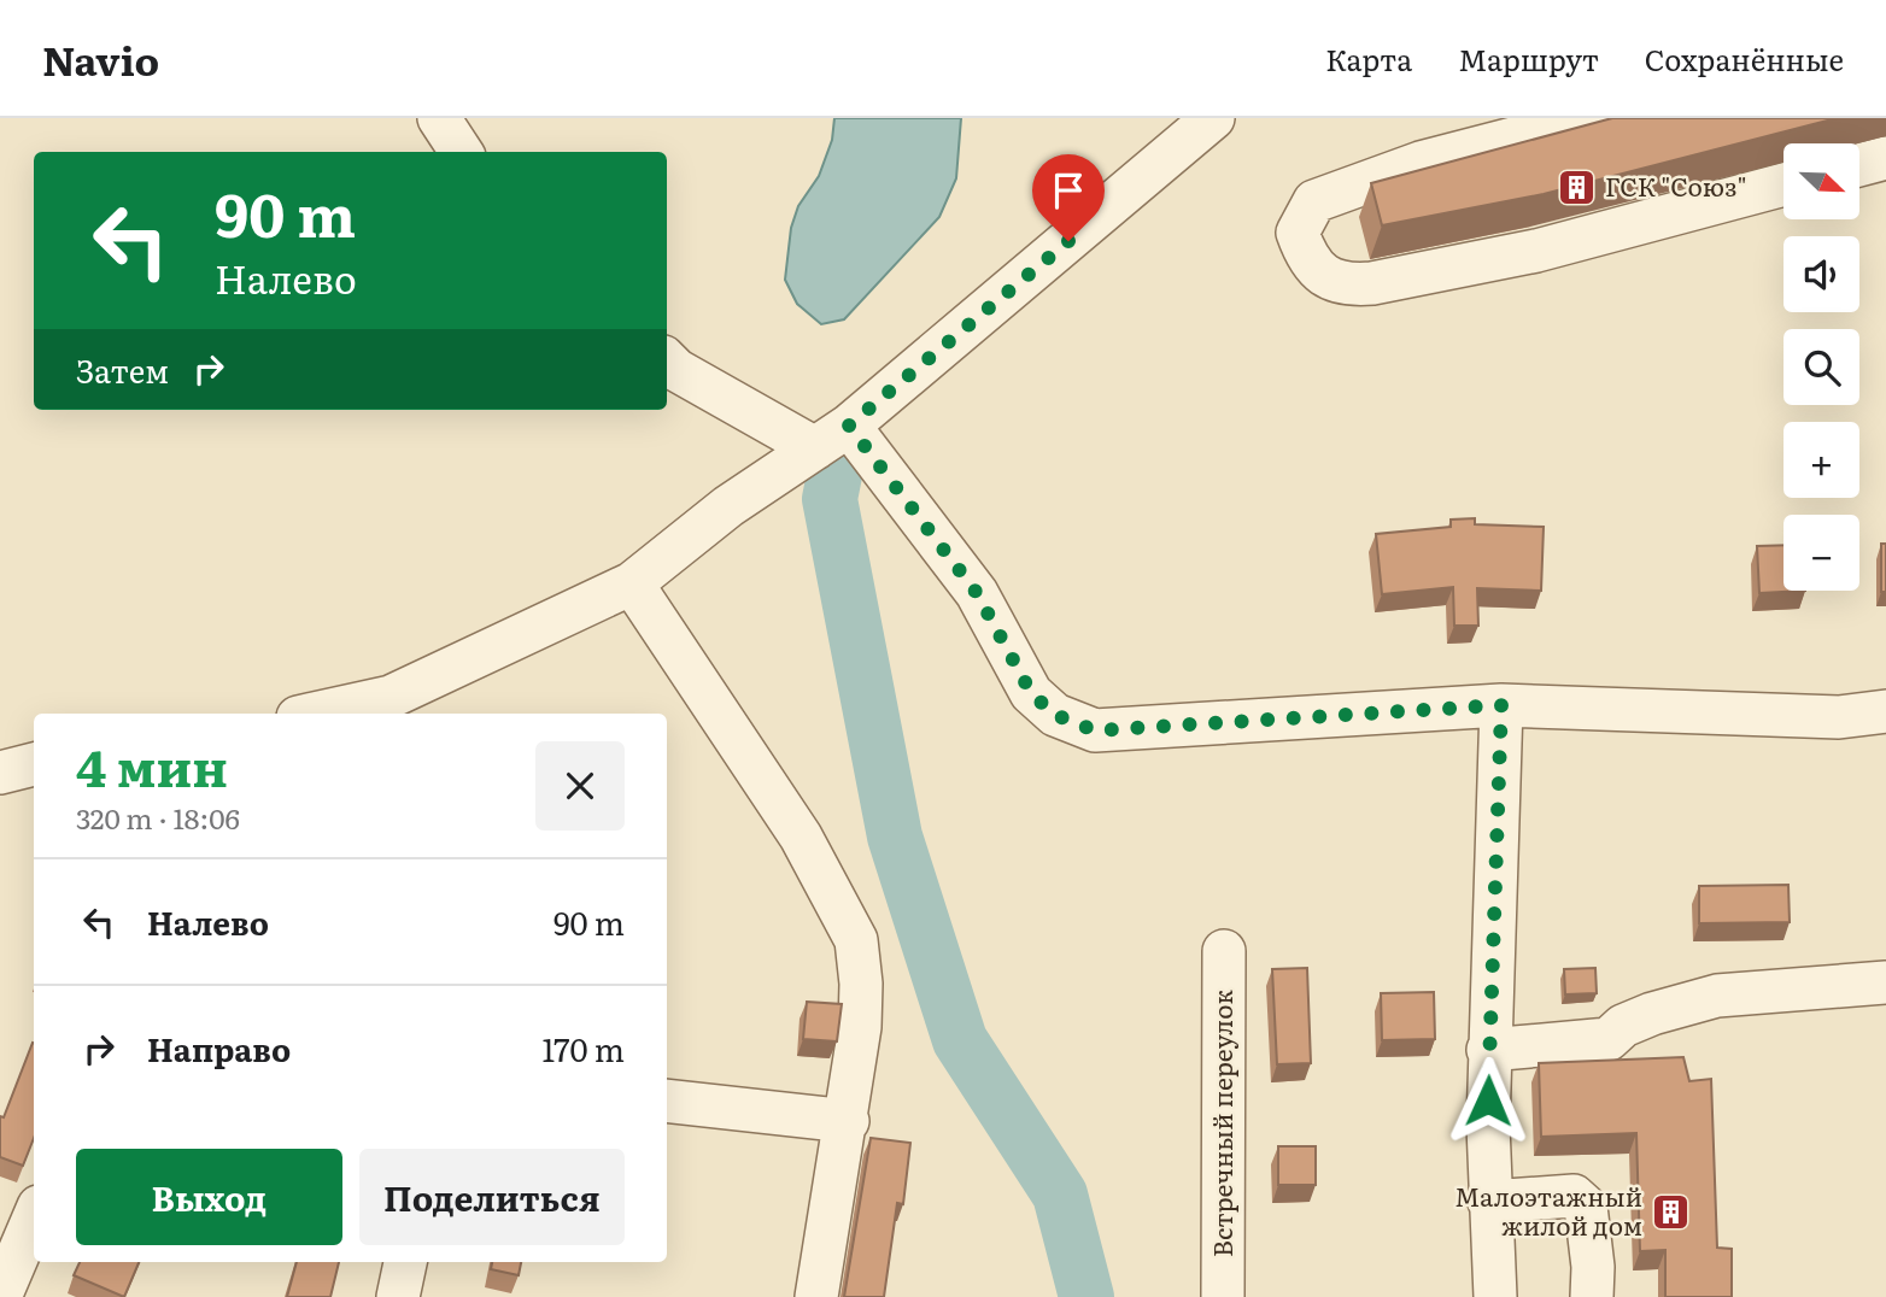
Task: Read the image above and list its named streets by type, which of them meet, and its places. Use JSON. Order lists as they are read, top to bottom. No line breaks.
{"streets":{"street":["Встречный переулок"]},"places":{"building":["ГСК \"Союз\"","Малоэтажный жилой дом"]},"north":"bottom right","page":{"header":"Navio","nav":["Карта","Маршрут","Сохранённые"],"map_buttons":["+","−"],"turn":["90 m","Налево"],"then":"Затем","heading":["4 мин","320 m · 18:06"],"list":[{"name":"Налево","value":"90 m"},{"name":"Направо","value":"170 m"}],"buttons":["Выход","Поделиться"]}}
